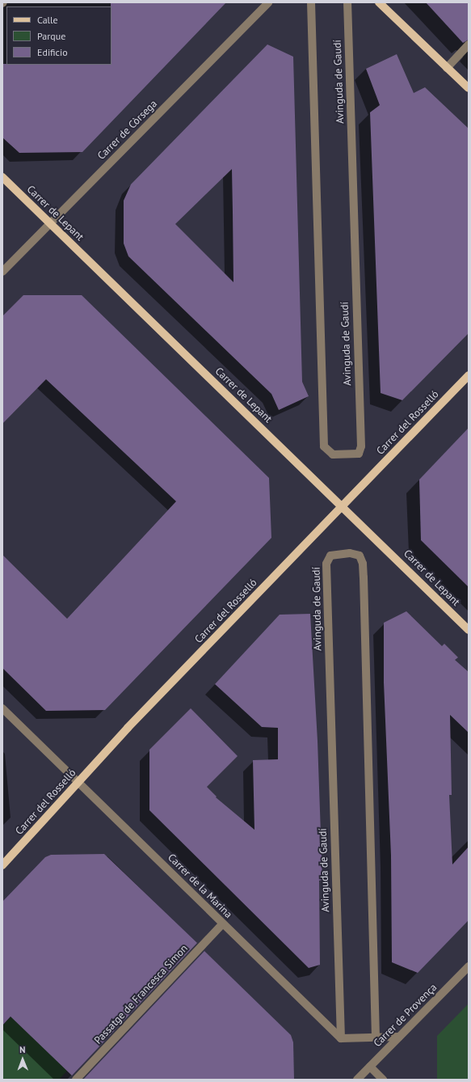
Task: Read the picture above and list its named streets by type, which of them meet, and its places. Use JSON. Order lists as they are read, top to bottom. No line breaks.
{"streets":{"main road":["Carrer de Lepant","Carrer del Rosselló"],"street":["Avinguda de Gaudí","Carrer de Còrsega","Carrer de la Marina","Passatge de Francesca Simon","Carrer de Provença"]},"crossings":[["Avinguda de Gaudí","Carrer de la Marina"],["Carrer de Còrsega","Carrer de Lepant"],["Carrer de Lepant","Carrer del Rosselló"],["Carrer del Rosselló","Carrer de la Marina"],["Carrer de la Marina","Passatge de Francesca Simon"]],"legend":["Calle","Parque","Edificio"],"north":"top"}
